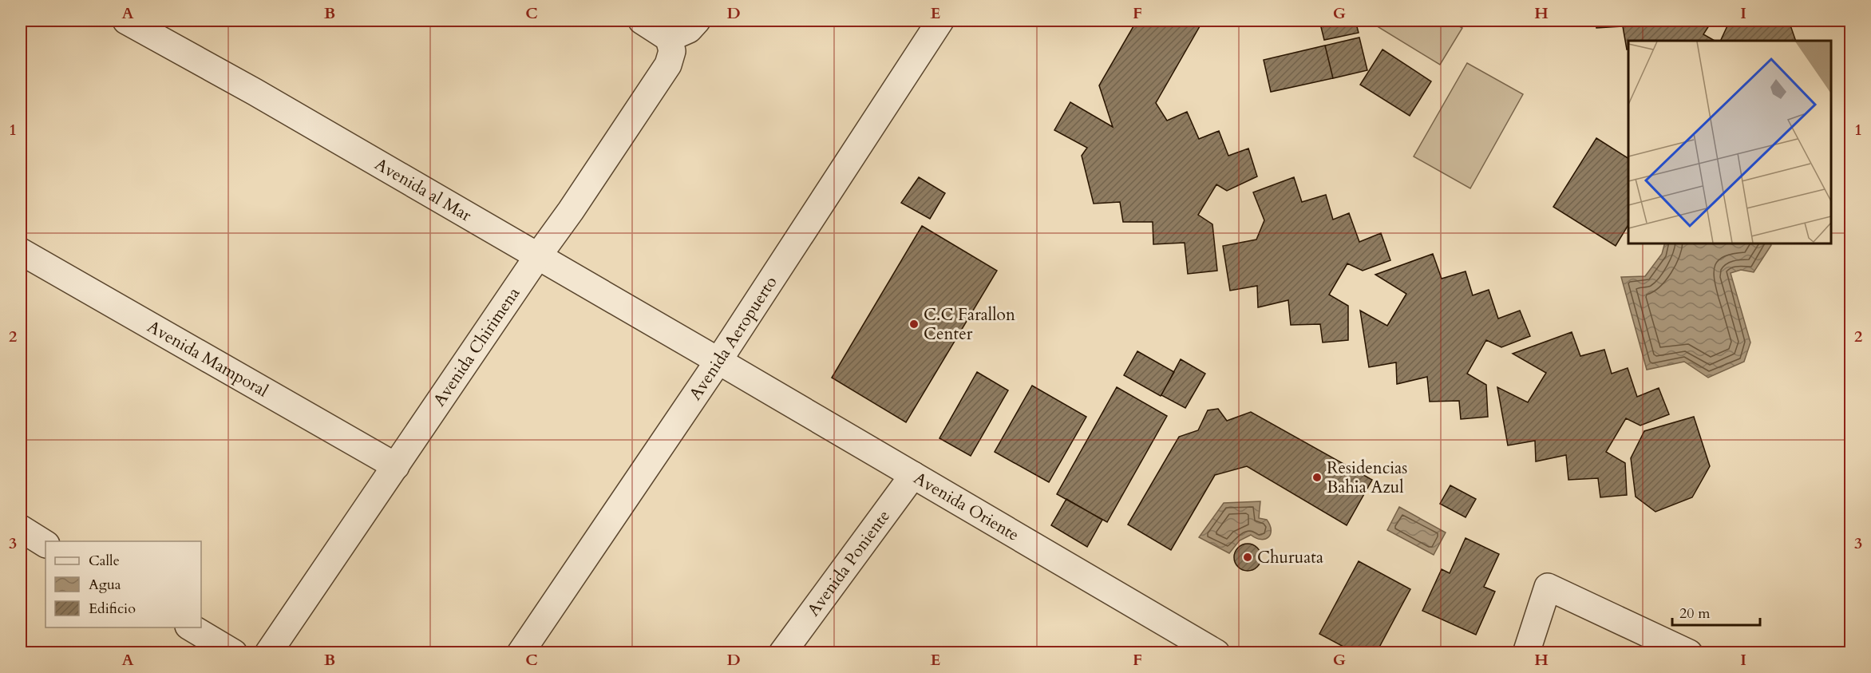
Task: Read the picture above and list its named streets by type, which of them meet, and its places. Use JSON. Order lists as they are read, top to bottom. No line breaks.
{"streets":{"street":["Avenida al Mar","Avenida Aeropuerto","Avenida Chirimena","Avenida Mamporal","Avenida Oriente","Avenida Poniente"]},"crossings":[["Avenida al Mar","Avenida Aeropuerto"],["Avenida al Mar","Avenida Chirimena"],["Avenida al Mar","Avenida Oriente"],["Avenida Aeropuerto","Avenida Oriente"],["Avenida Chirimena","Avenida Mamporal"],["Avenida Oriente","Avenida Poniente"]],"places":["C.C Farallon Center","Residencias Bahia Azul","Churuata"],"legend":["Calle","Agua","Edificio"],"scale_bar":"20 m","grid":{"columns":["A","B","C","D","E","F","G","H","I"],"rows":["1","2","3"]}}
